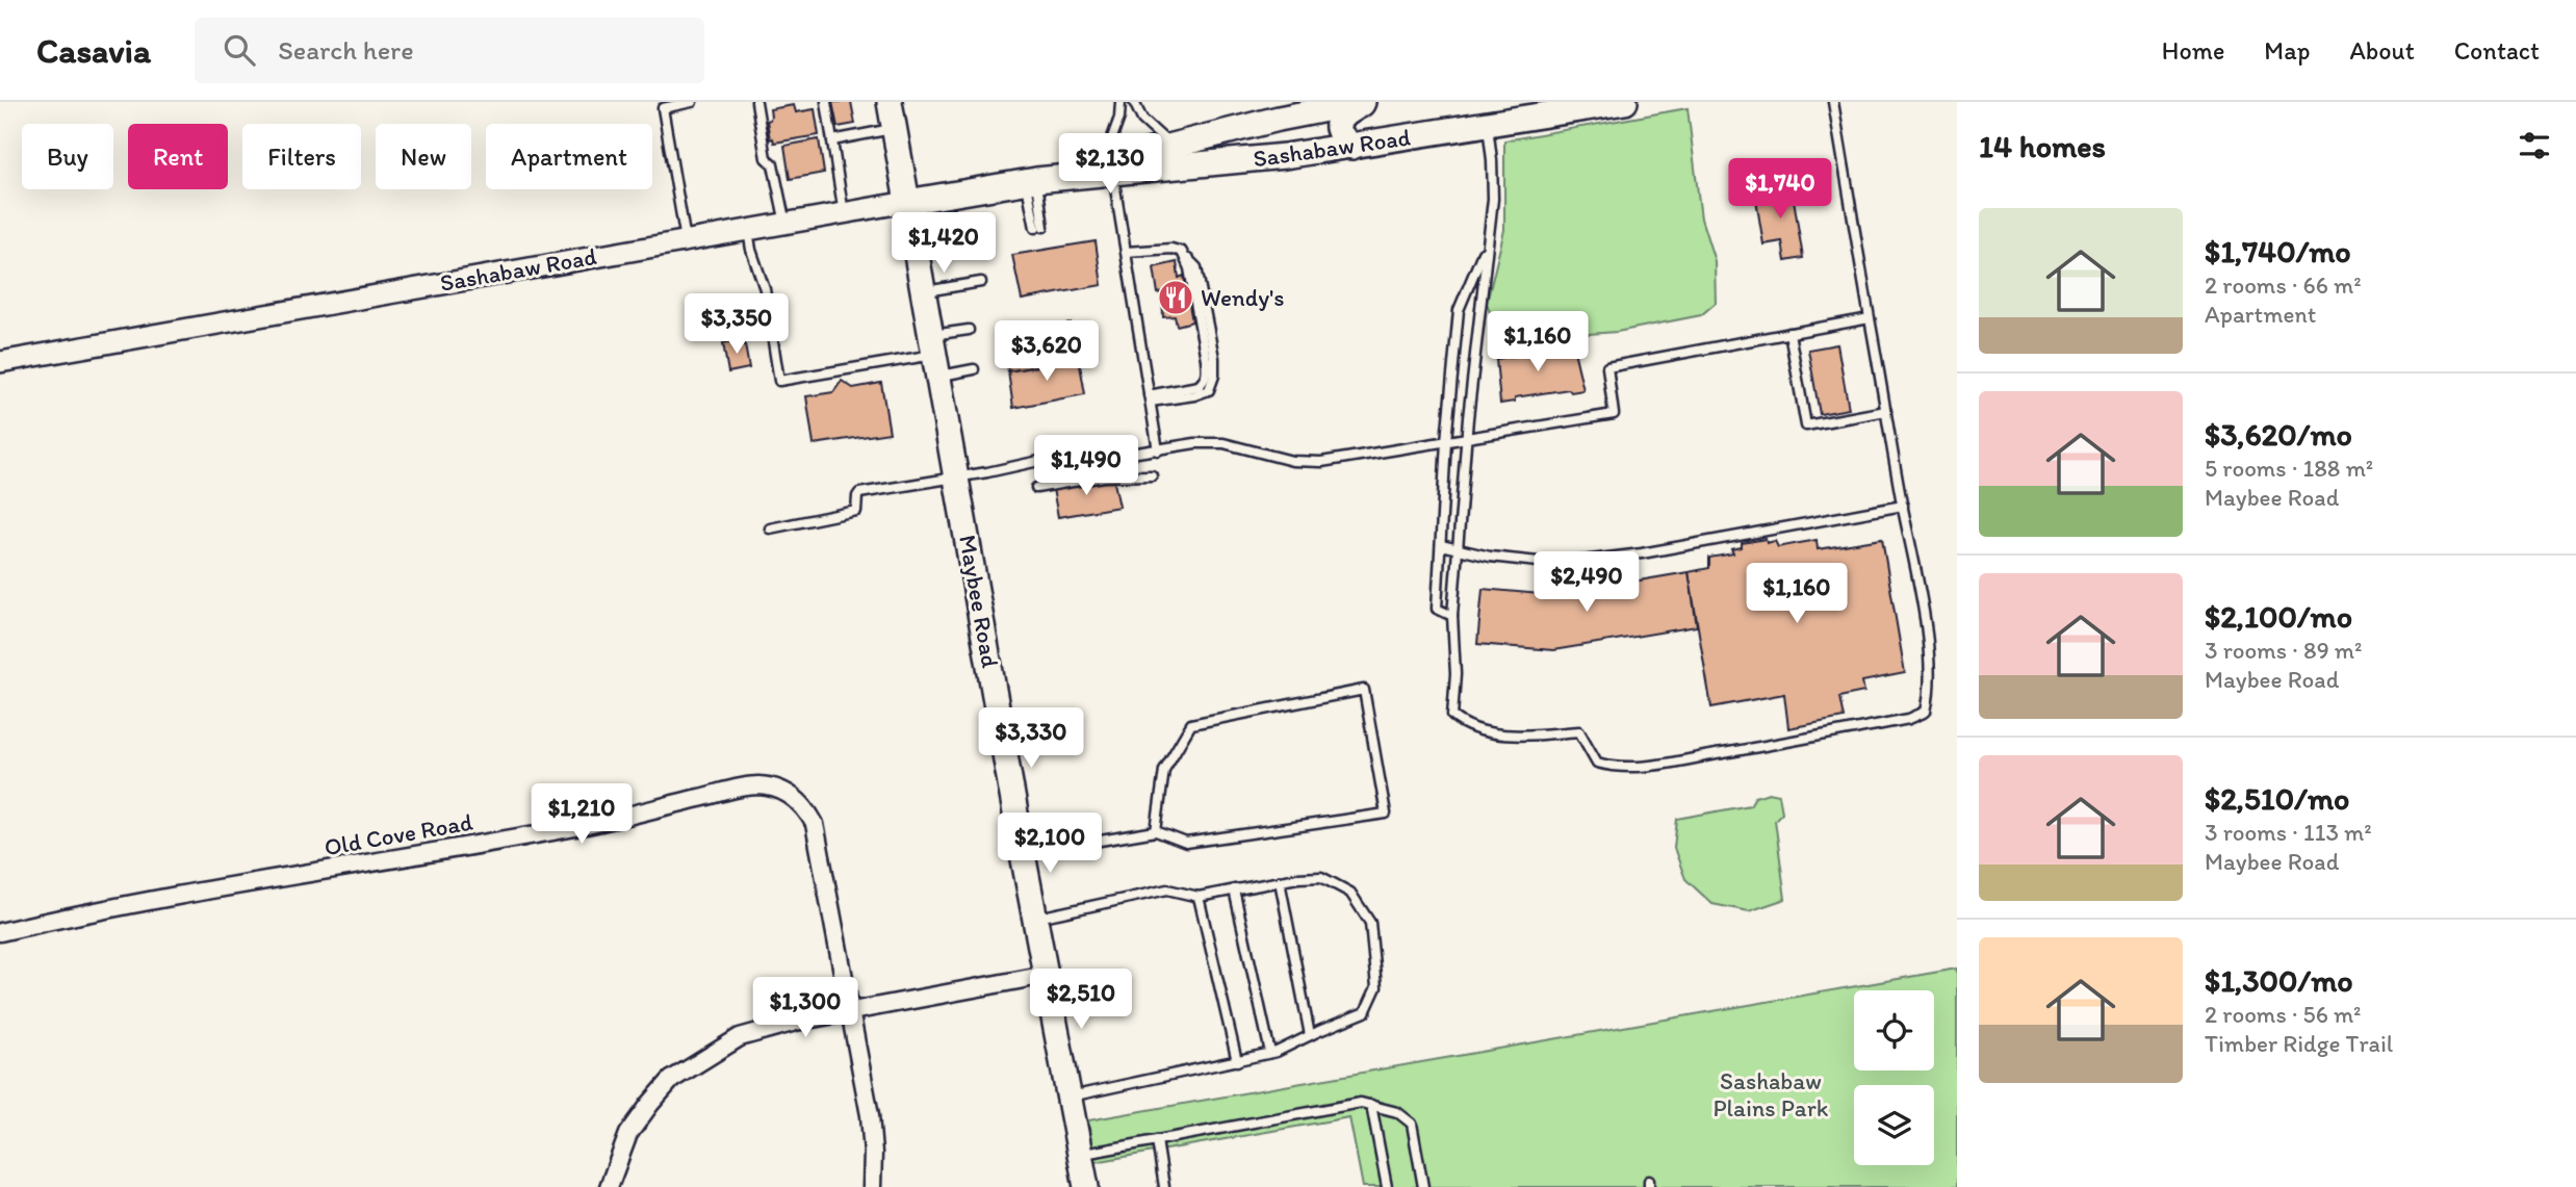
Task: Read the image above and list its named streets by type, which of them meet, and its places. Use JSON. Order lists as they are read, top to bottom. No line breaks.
{"streets":{"main road":["Sashabaw Road","Maybee Road"],"street":["Old Cove Road"]},"crossings":[["Sashabaw Road","Maybee Road"]],"parks":["Sashabaw Plains Park"],"places":{"restaurant":["Wendy's"]},"page":{"header":"Casavia","search":"Search here","nav":["Home","Map","About","Contact"],"heading":"14 homes","chip":["Buy","Rent","Filters","New","Apartment"],"price":["$2,130","$1,740","$1,420","$3,350","$1,160","$3,620","$1,490","$2,490","$1,160","$3,330","$1,210","$2,100","$2,510","$1,300"],"list":[{"name":"$1,740/mo","note":"2 rooms · 66 m² · Apartment"},{"name":"$3,620/mo","note":"5 rooms · 188 m² · Maybee Road"},{"name":"$2,100/mo","note":"3 rooms · 89 m² · Maybee Road"},{"name":"$2,510/mo","note":"3 rooms · 113 m² · Maybee Road"},{"name":"$1,300/mo","note":"2 rooms · 56 m² · Timber Ridge Trail"}]}}
